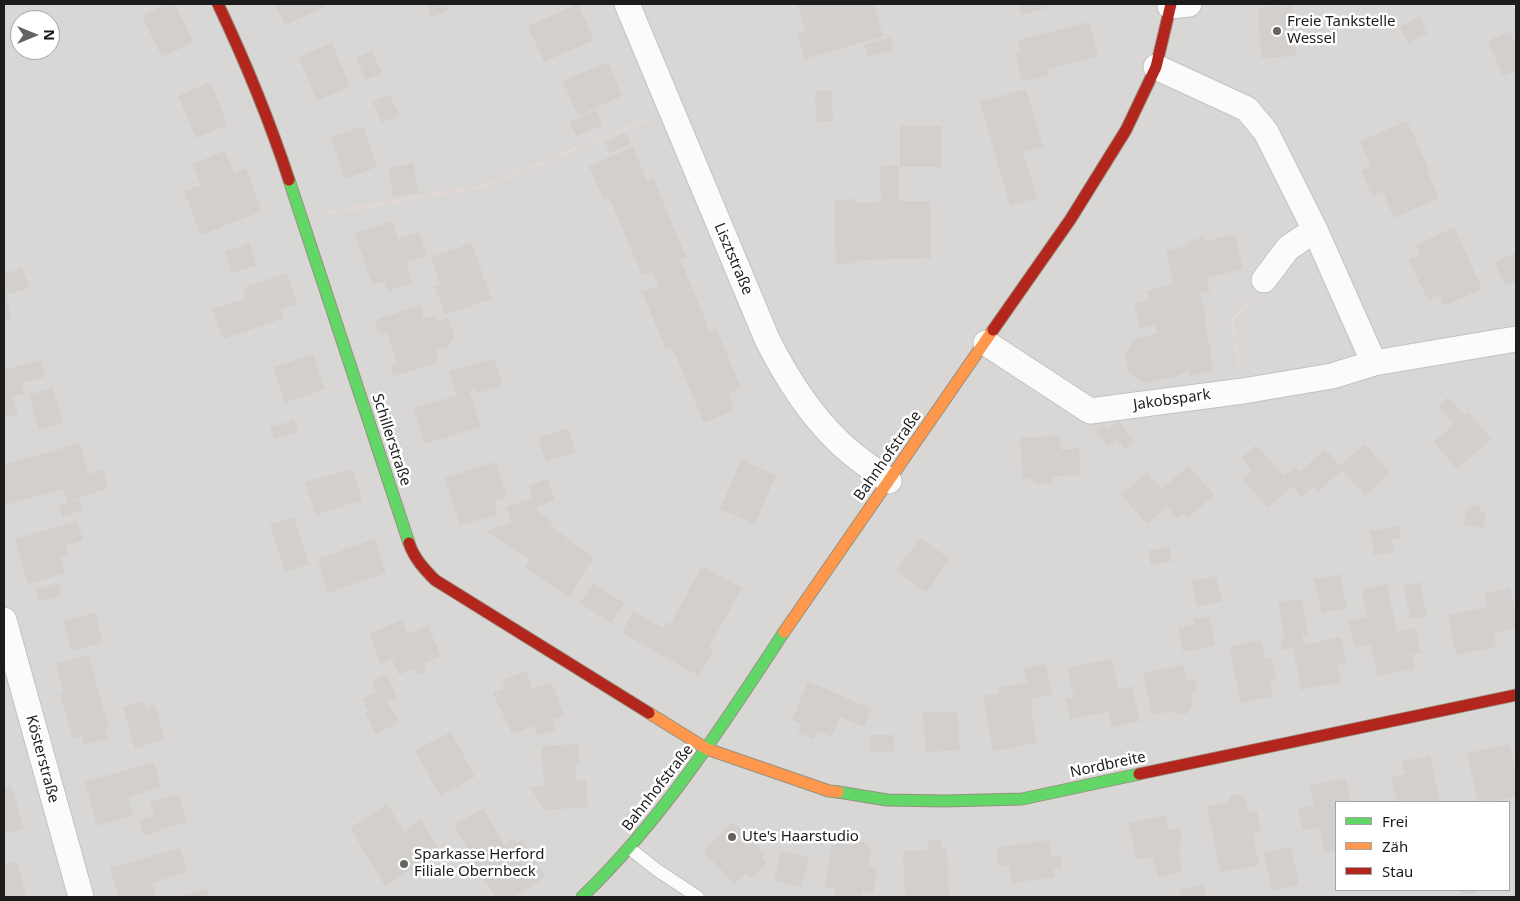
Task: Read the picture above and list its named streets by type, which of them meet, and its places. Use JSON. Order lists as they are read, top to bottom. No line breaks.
{"streets":{"street":["Lisztstraße","Jakobspark","Schillerstraße","Bahnhofstraße","Kösterstraße","Nordbreite"]},"crossings":[["Lisztstraße","Bahnhofstraße"],["Jakobspark","Bahnhofstraße"],["Schillerstraße","Bahnhofstraße"],["Schillerstraße","Nordbreite"],["Bahnhofstraße","Nordbreite"]],"places":["Freie Tankstelle Wessel","Ute's Haarstudio","Sparkasse Herford Filiale Obernbeck"],"legend":["Frei","Zäh","Stau"],"north":"right"}
